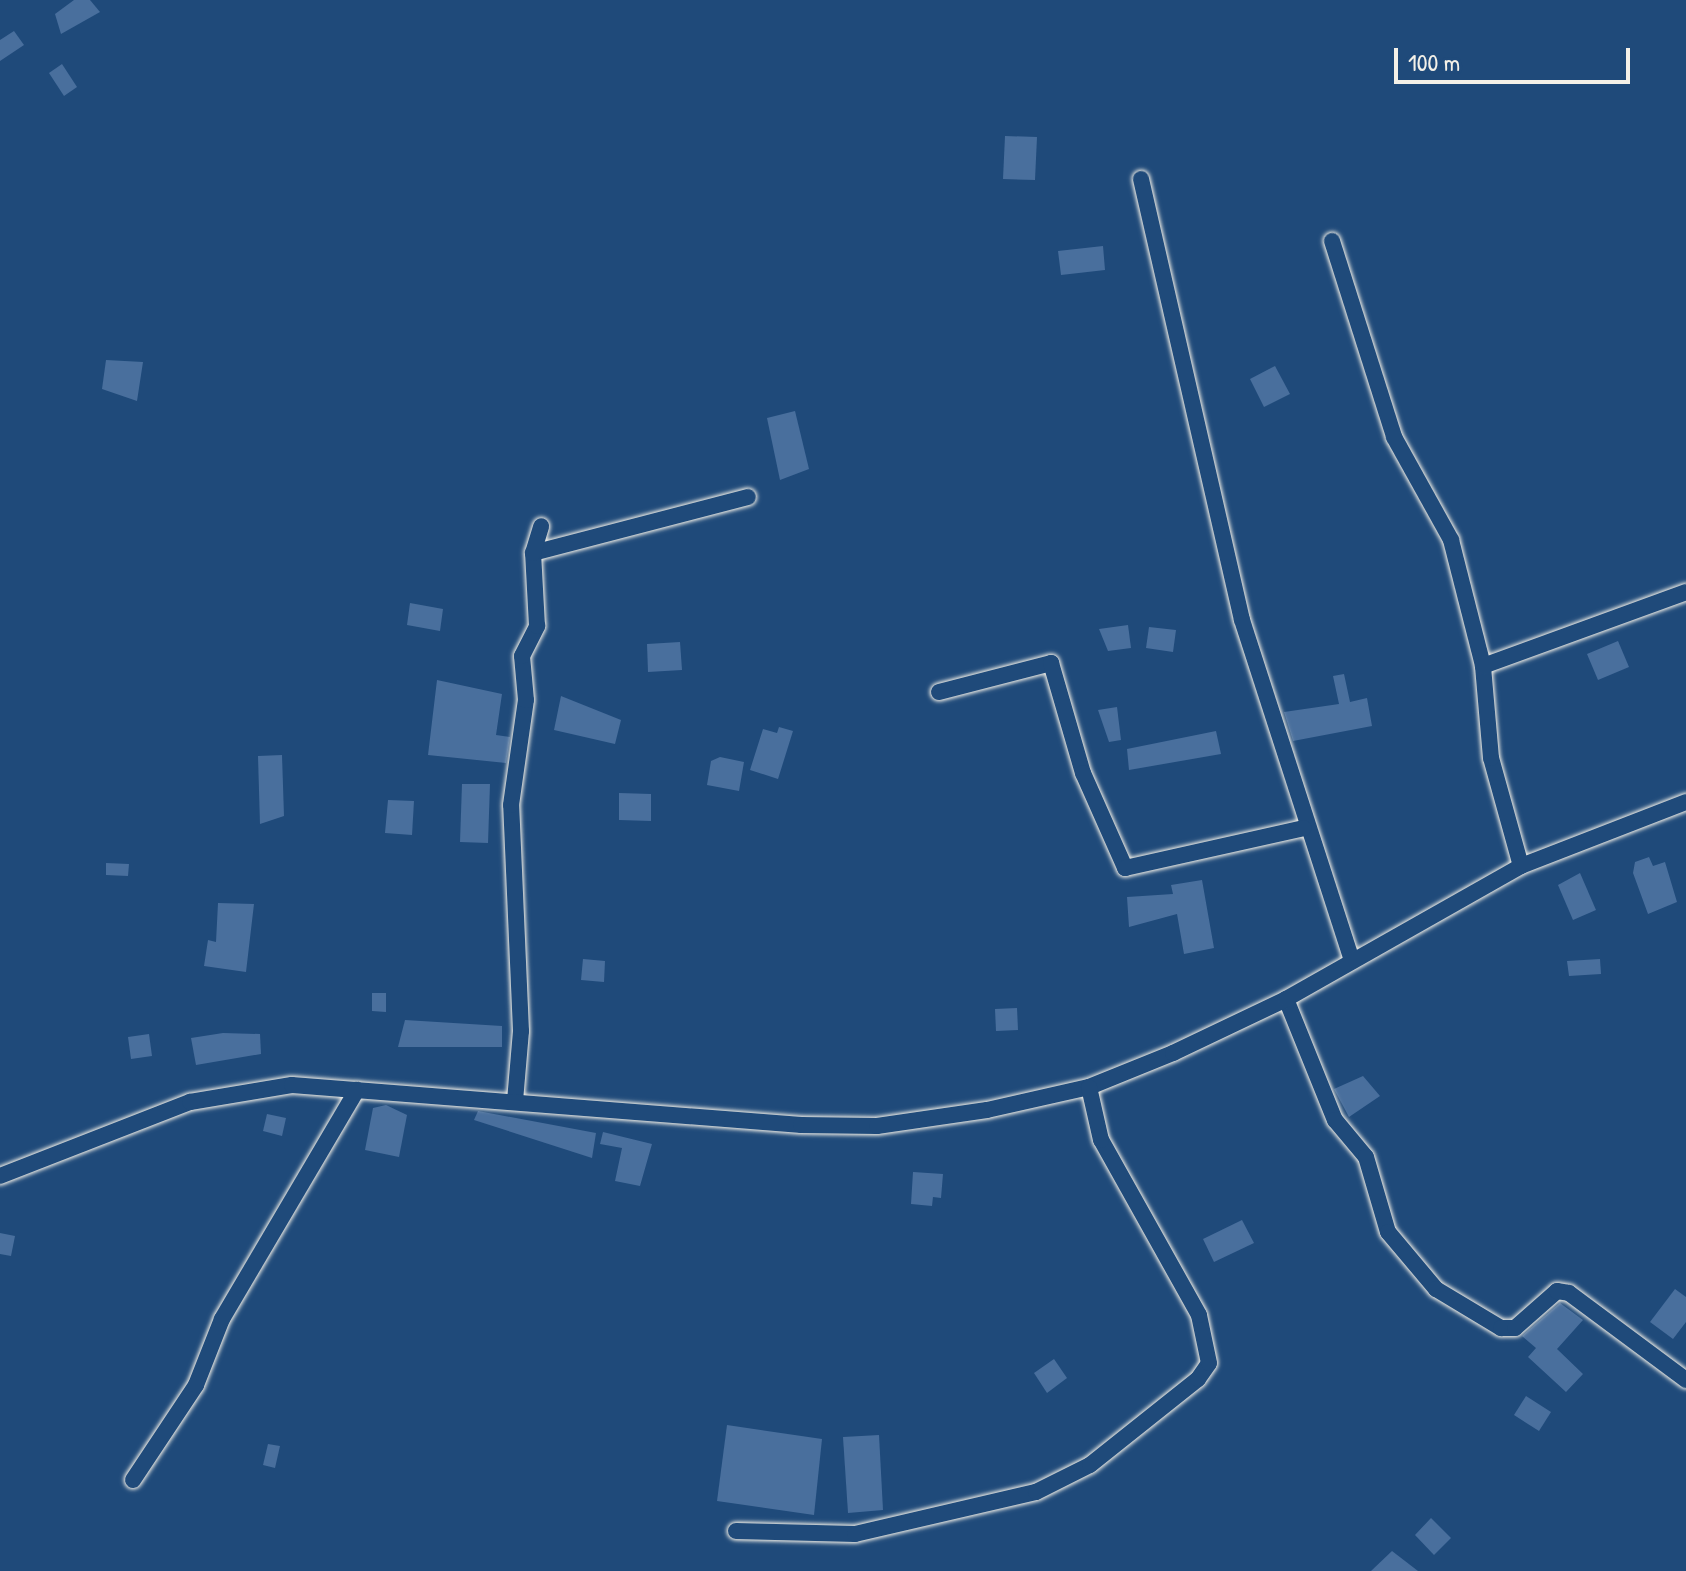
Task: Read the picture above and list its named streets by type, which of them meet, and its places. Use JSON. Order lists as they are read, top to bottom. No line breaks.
{"scale_bar":"100 m"}
